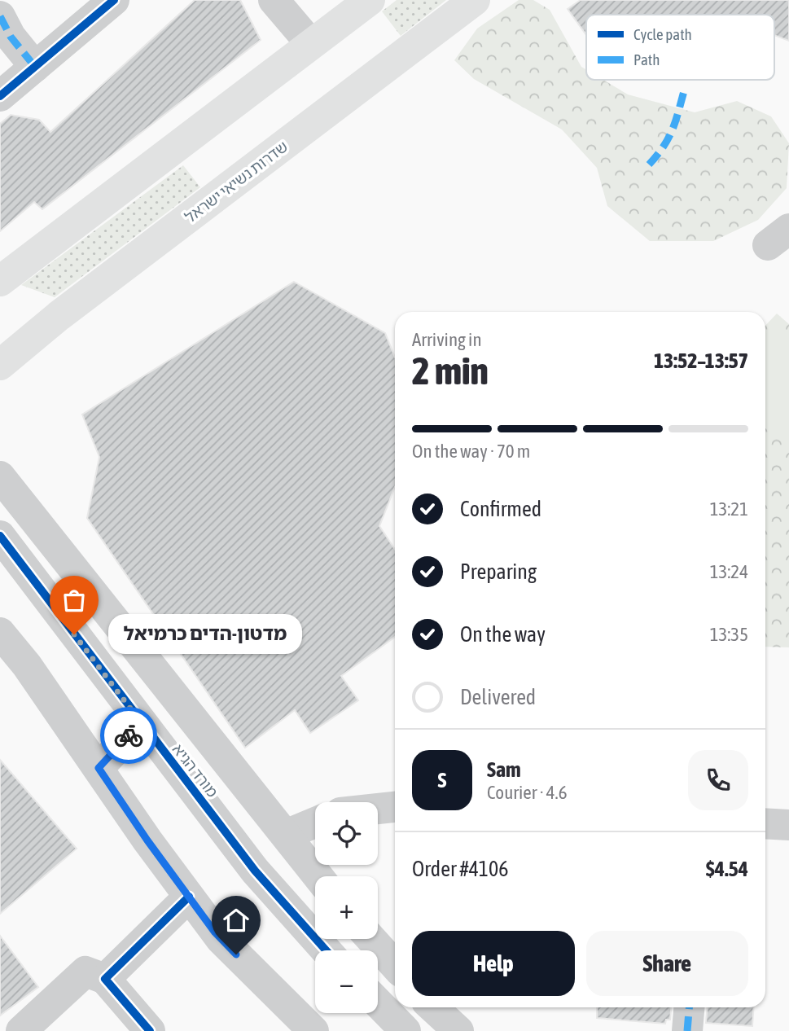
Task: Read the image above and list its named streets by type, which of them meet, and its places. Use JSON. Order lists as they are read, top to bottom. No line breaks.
{"streets":{"main road":["שדרות נשיאי ישראל"],"street":["מורד הגיא"]},"places":["מדטון-הדים כרמיאל"],"legend":["Cycle path","Path"],"page":{"heading":["2 min","Arriving in","13:52–13:57"],"panel":["Sam","Courier · 4.6","Order #4106","$4.54"],"bar":"On the way · 70 m","list":[["Confirmed","13:21"],["Preparing","13:24"],["On the way","13:35"],"Delivered"],"bubble":"מדטון-הדים כרמיאל","round":"S","map_buttons":["+","−"],"buttons":["Help","Share"]}}
